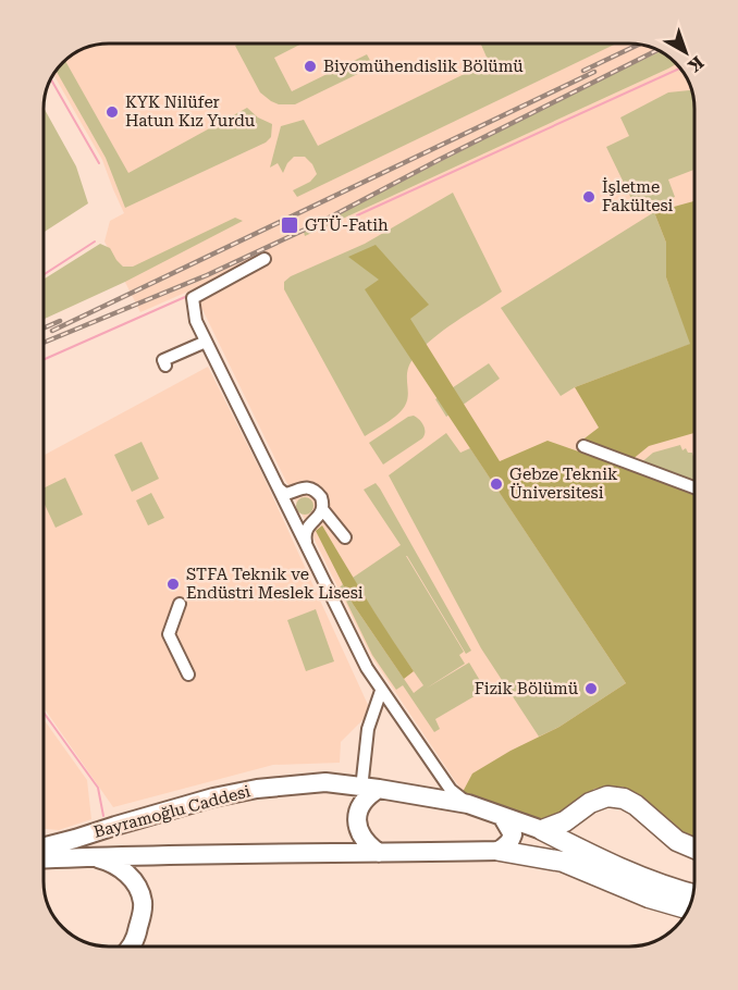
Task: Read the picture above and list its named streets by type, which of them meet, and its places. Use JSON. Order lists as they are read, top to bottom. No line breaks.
{"streets":{"main road":["Bayramoğlu Caddesi"]},"places":{"other":["Biyomühendislik Bölümü","KYK Nilüfer Hatun Kız Yurdu","İşletme Fakültesi","Gebze Teknik Üniversitesi","STFA Teknik ve Endüstri Meslek Lisesi","Fizik Bölümü"],"transit":["GTÜ-Fatih"]},"north":"bottom right"}
